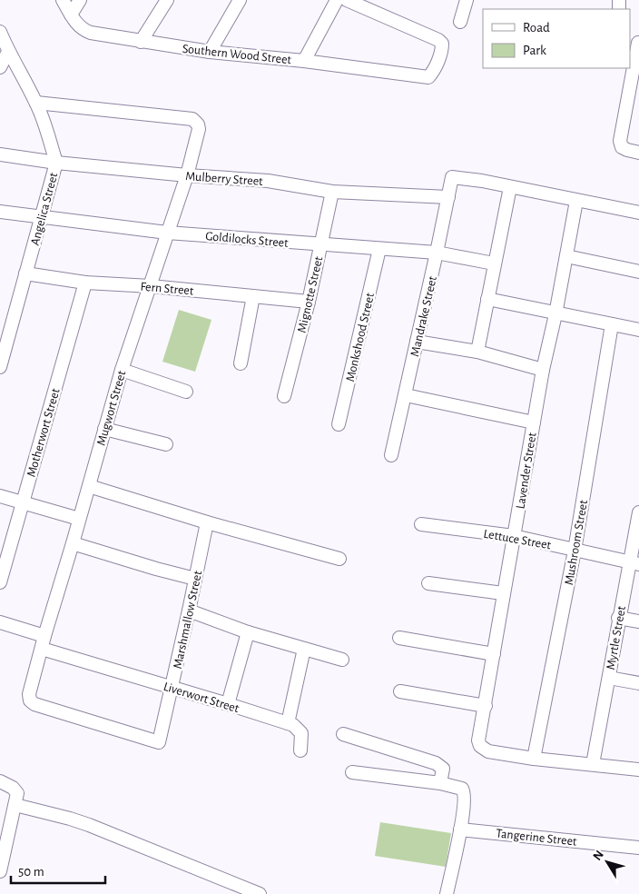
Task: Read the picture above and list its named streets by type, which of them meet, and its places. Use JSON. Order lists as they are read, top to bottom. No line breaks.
{"streets":{"street":["Southern Wood Street","Mulberry Street","Angelica Street","Goldilocks Street","Fern Street","Mignotte Street","Mandrake Street","Monkshood Street","Mugwort Street","Motherwort Street","Lavender Street","Lettuce Street","Mushroom Street","Marshmallow Street","Myrtle Street","Liverwort Street","Tangerine Street"]},"crossings":[["Mulberry Street","Angelica Street"],["Mulberry Street","Mignotte Street"],["Mulberry Street","Mandrake Street"],["Mulberry Street","Mugwort Street"],["Angelica Street","Goldilocks Street"],["Angelica Street","Fern Street"],["Angelica Street","Mugwort Street"],["Goldilocks Street","Mignotte Street"],["Goldilocks Street","Mandrake Street"],["Goldilocks Street","Monkshood Street"],["Goldilocks Street","Mugwort Street"],["Fern Street","Mignotte Street"],["Fern Street","Mugwort Street"],["Fern Street","Motherwort Street"],["Mugwort Street","Marshmallow Street"],["Mugwort Street","Liverwort Street"],["Lavender Street","Lettuce Street"],["Lavender Street","Mushroom Street"],["Lettuce Street","Mushroom Street"],["Lettuce Street","Myrtle Street"],["Marshmallow Street","Liverwort Street"]],"legend":["Road","Park"],"scale_bar":"50 m","north":"top left"}
